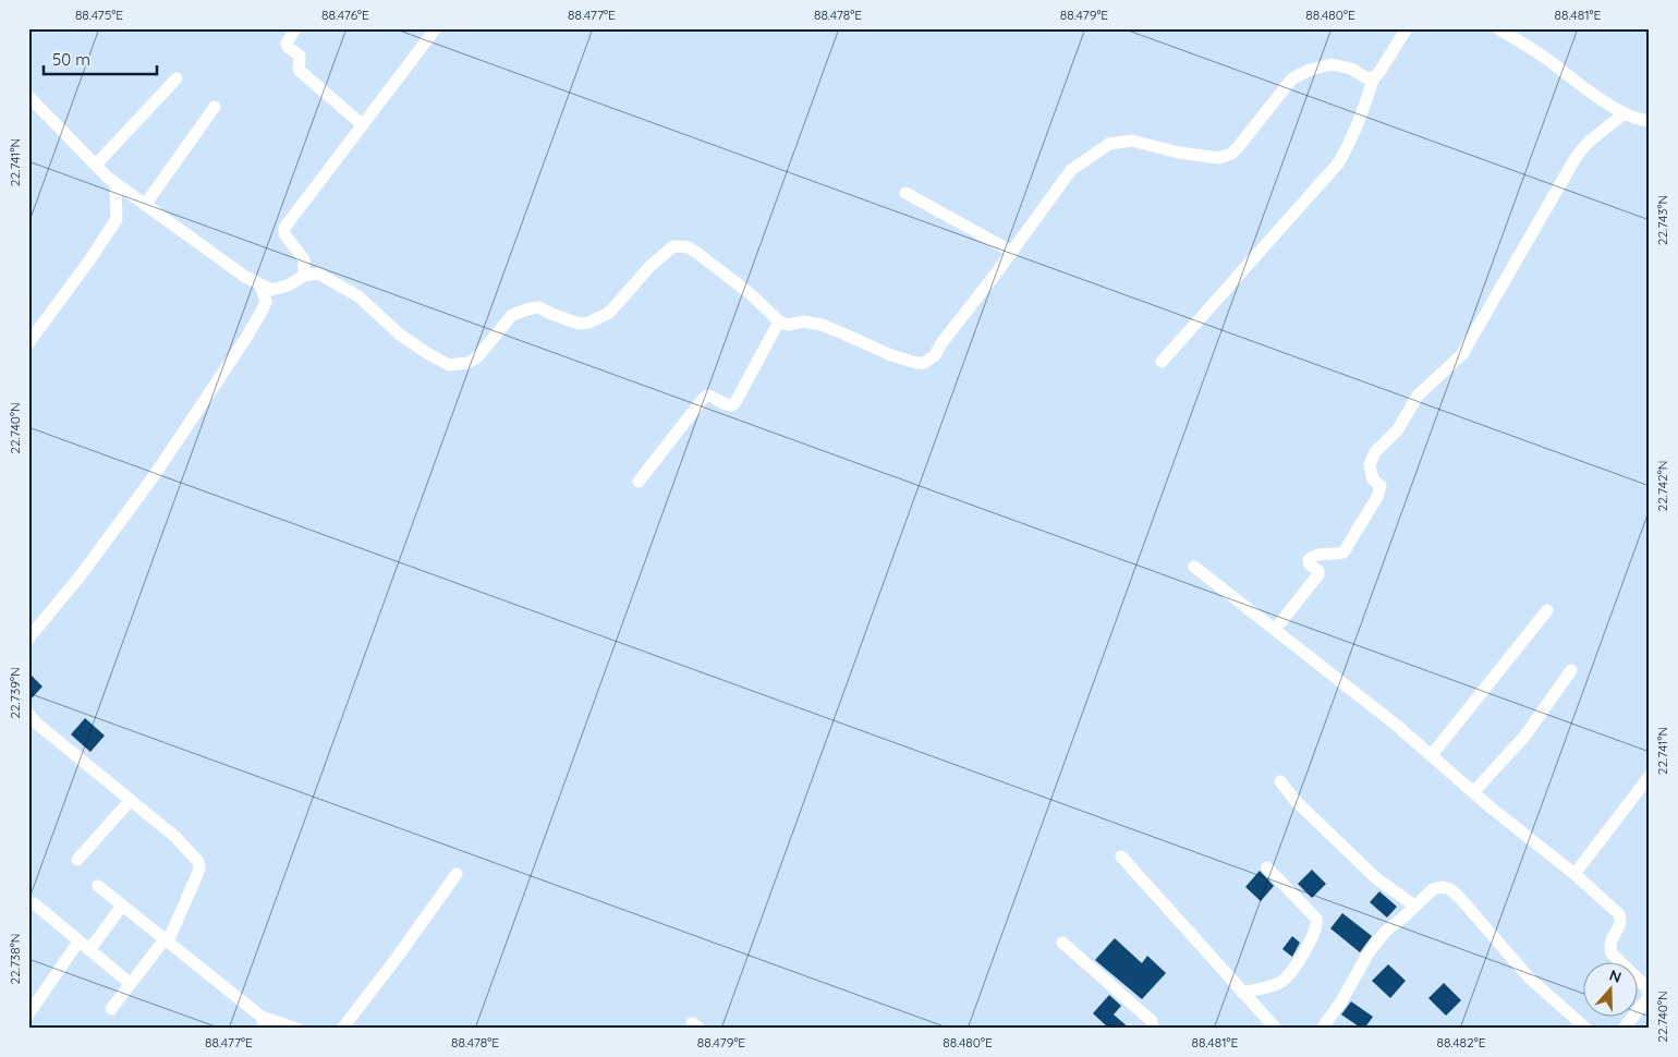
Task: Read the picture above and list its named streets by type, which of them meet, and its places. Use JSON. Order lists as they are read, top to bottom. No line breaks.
{"scale_bar":"50 m","north":"top","coordinates":["88.475°E","88.476°E","88.477°E","88.478°E","88.479°E","88.480°E","88.481°E","22.741°N","22.743°N","22.740°N","22.742°N","22.739°N","22.738°N","88.482°E"]}
